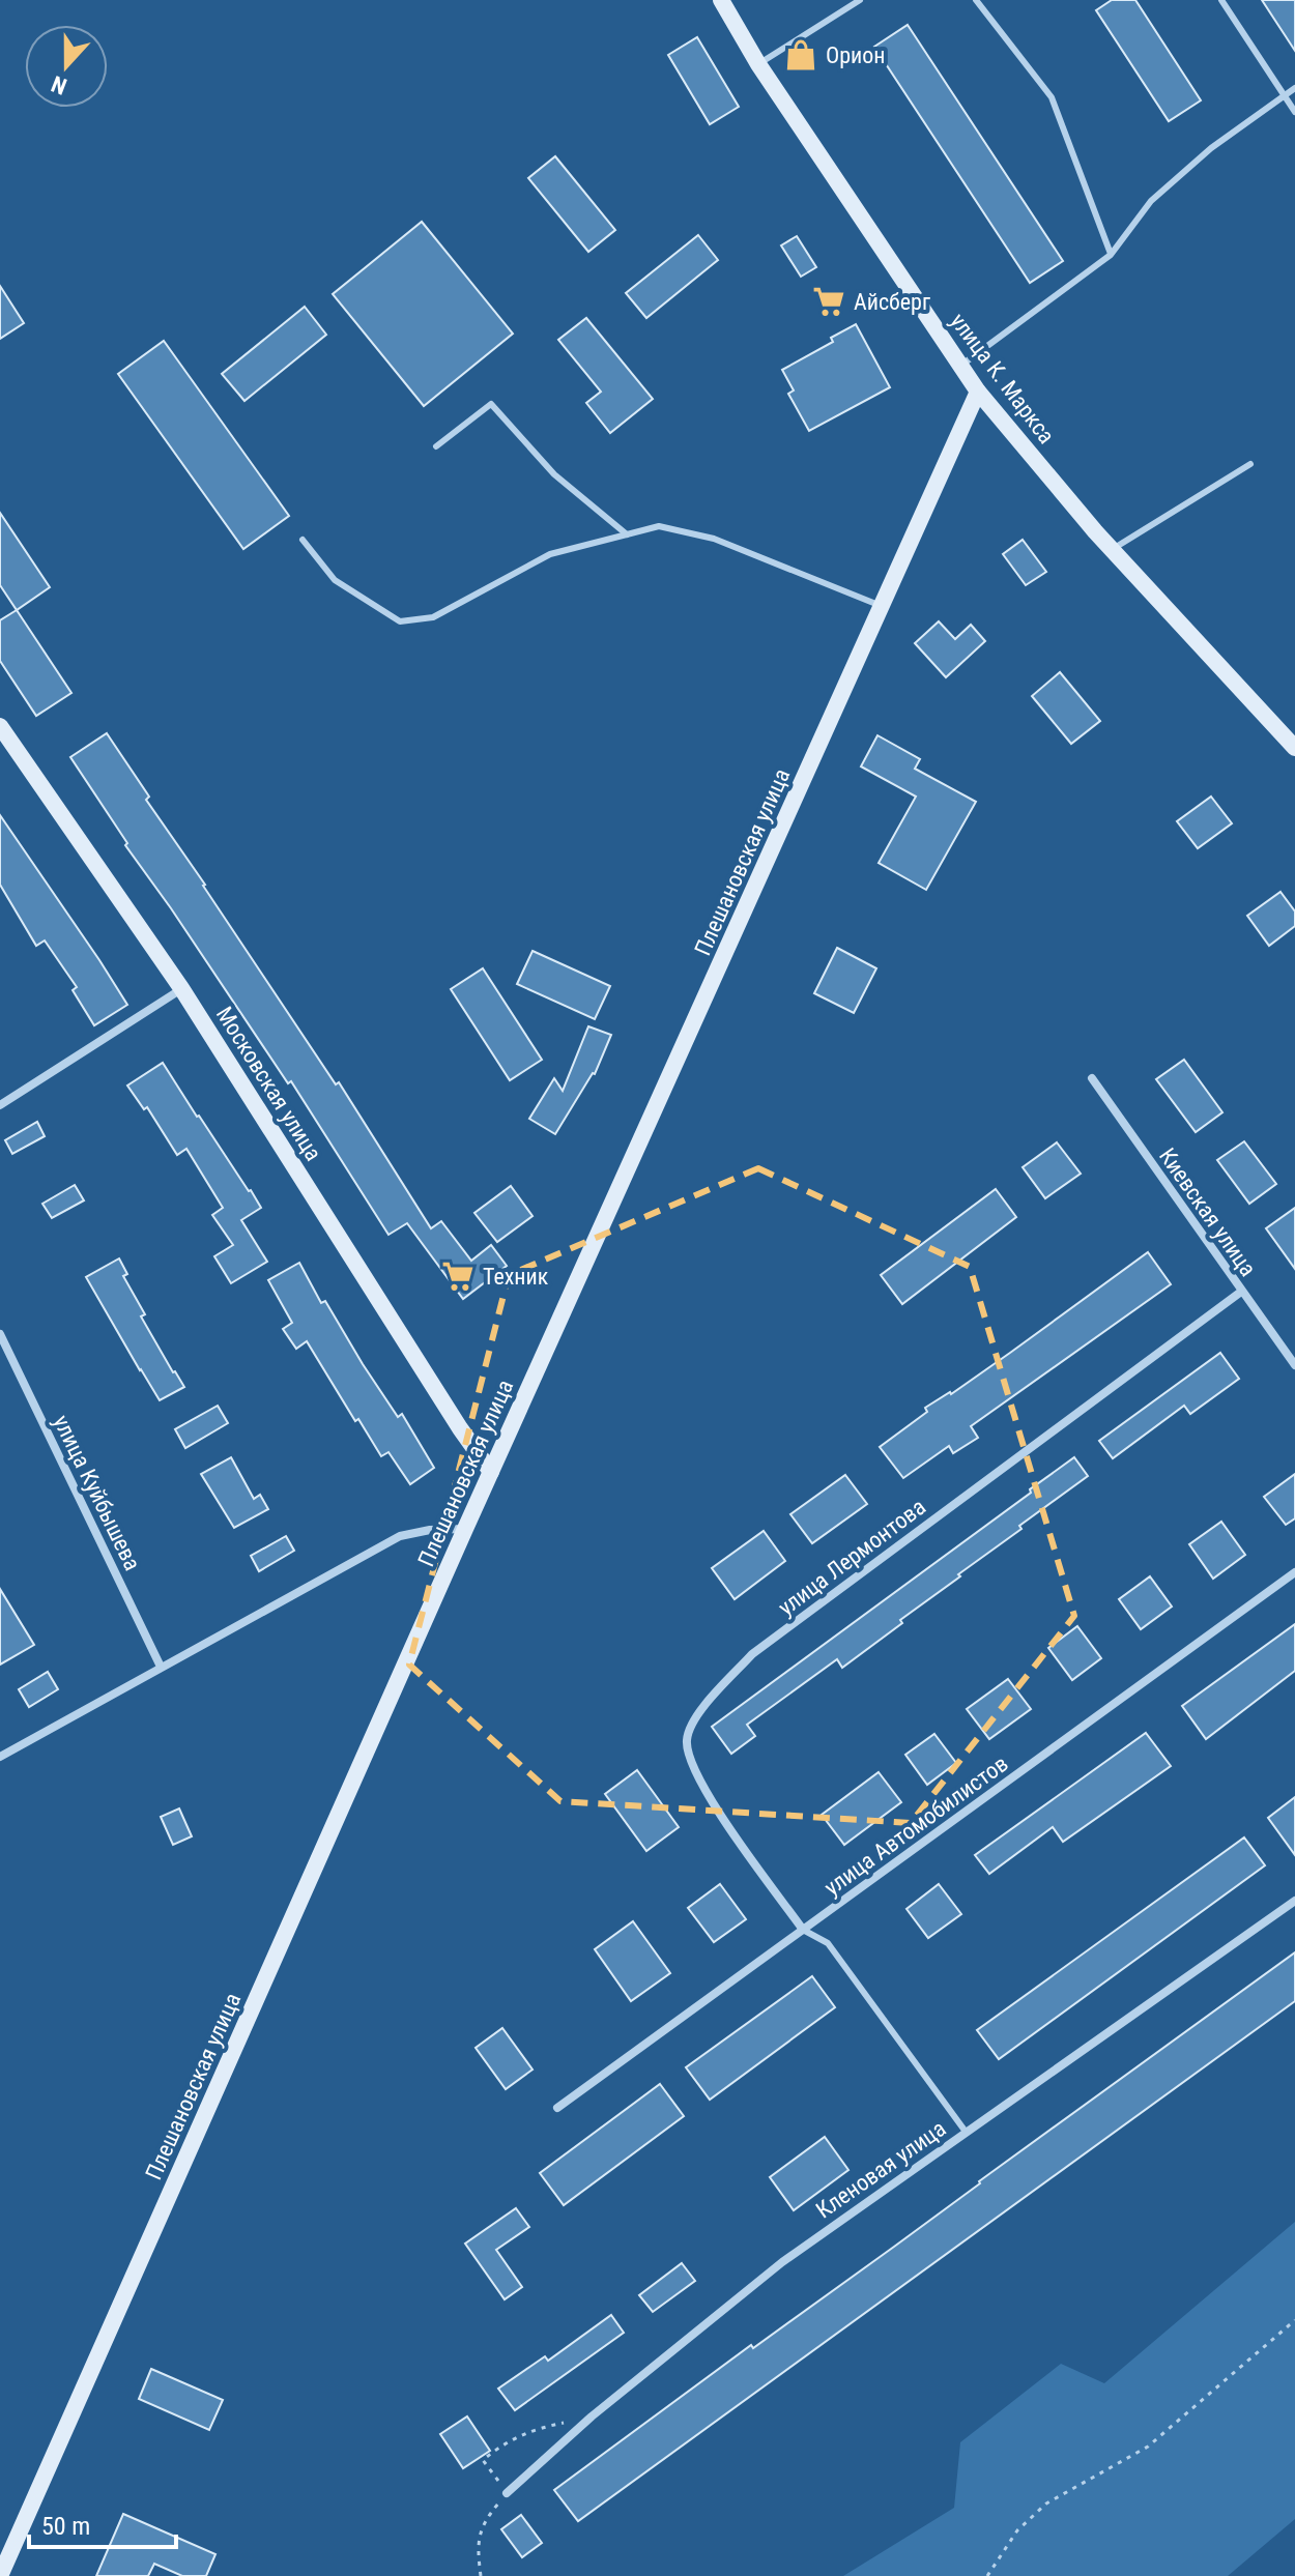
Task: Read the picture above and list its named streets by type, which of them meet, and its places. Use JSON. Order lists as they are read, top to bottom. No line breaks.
{"streets":{"main road":["улица К. Маркса","Плешановская улица","Московская улица"],"street":["Киевская улица","улица Куйбышева","улица Лермонтова","улица Автомобилистов","Кленовая улица"]},"crossings":[["улица К. Маркса","Плешановская улица"],["Плешановская улица","Московская улица"],["Киевская улица","улица Лермонтова"],["улица Лермонтова","улица Автомобилистов"]],"places":{"shop":["Орион"],"supermarket":["Айсберг","Техник"]},"scale_bar":"50 m","north":"bottom"}
